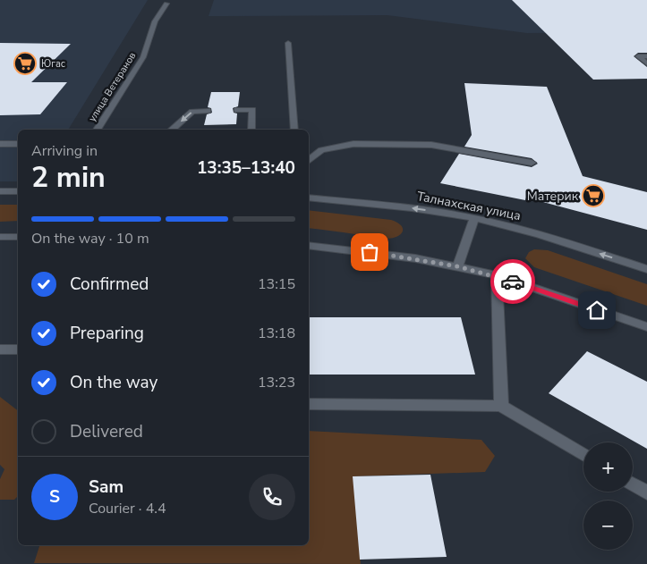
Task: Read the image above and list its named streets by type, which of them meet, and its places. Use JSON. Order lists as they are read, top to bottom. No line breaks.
{"streets":{"street":["улица Ветеранов","Талнахская улица"]},"places":{"supermarket":["Югас","Материк"]},"page":{"heading":["2 min","Arriving in","13:35–13:40"],"panel":["Sam","Courier · 4.4"],"bar":"On the way · 10 m","list":[["Confirmed","13:15"],["Preparing","13:18"],["On the way","13:23"],"Delivered"],"map_buttons":["+","−"],"round":"S"}}
